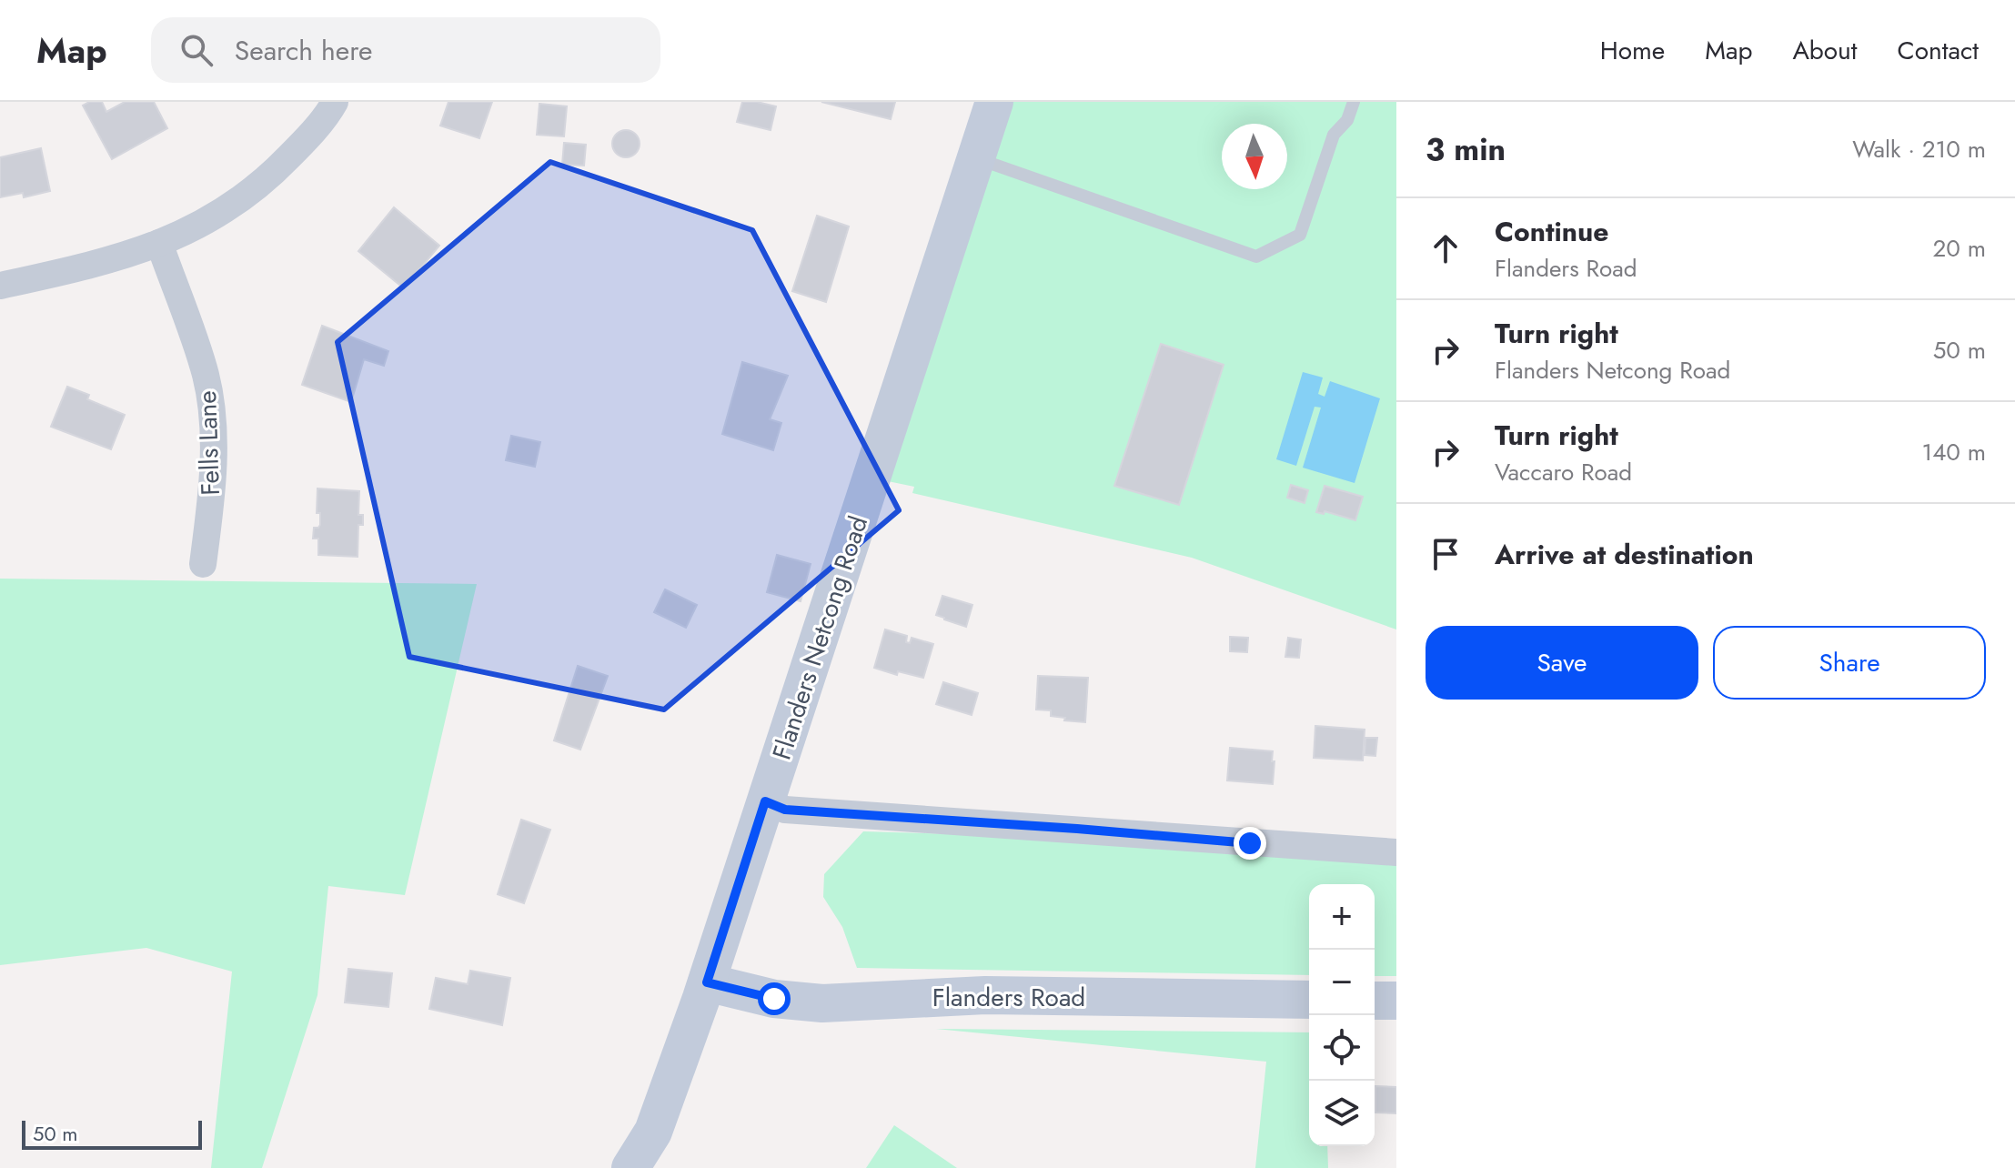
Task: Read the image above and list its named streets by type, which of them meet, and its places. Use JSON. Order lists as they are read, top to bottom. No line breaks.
{"streets":{"main road":["Flanders Netcong Road","Flanders Road"],"street":["Fells Lane"]},"crossings":[["Flanders Netcong Road","Flanders Road"]],"scale_bar":"50 m","north":"bottom","page":{"header":"Map","search":"Search here","nav":["Home","Map","About","Contact"],"heading":["3 min","Walk · 210 m"],"list":[["Continue","Flanders Road","20 m"],["Turn right","Flanders Netcong Road","50 m"],["Turn right","Vaccaro Road","140 m"],"Arrive at destination"],"buttons":["Save","Share"],"map_buttons":["+","−"],"scale":"50 m"}}
